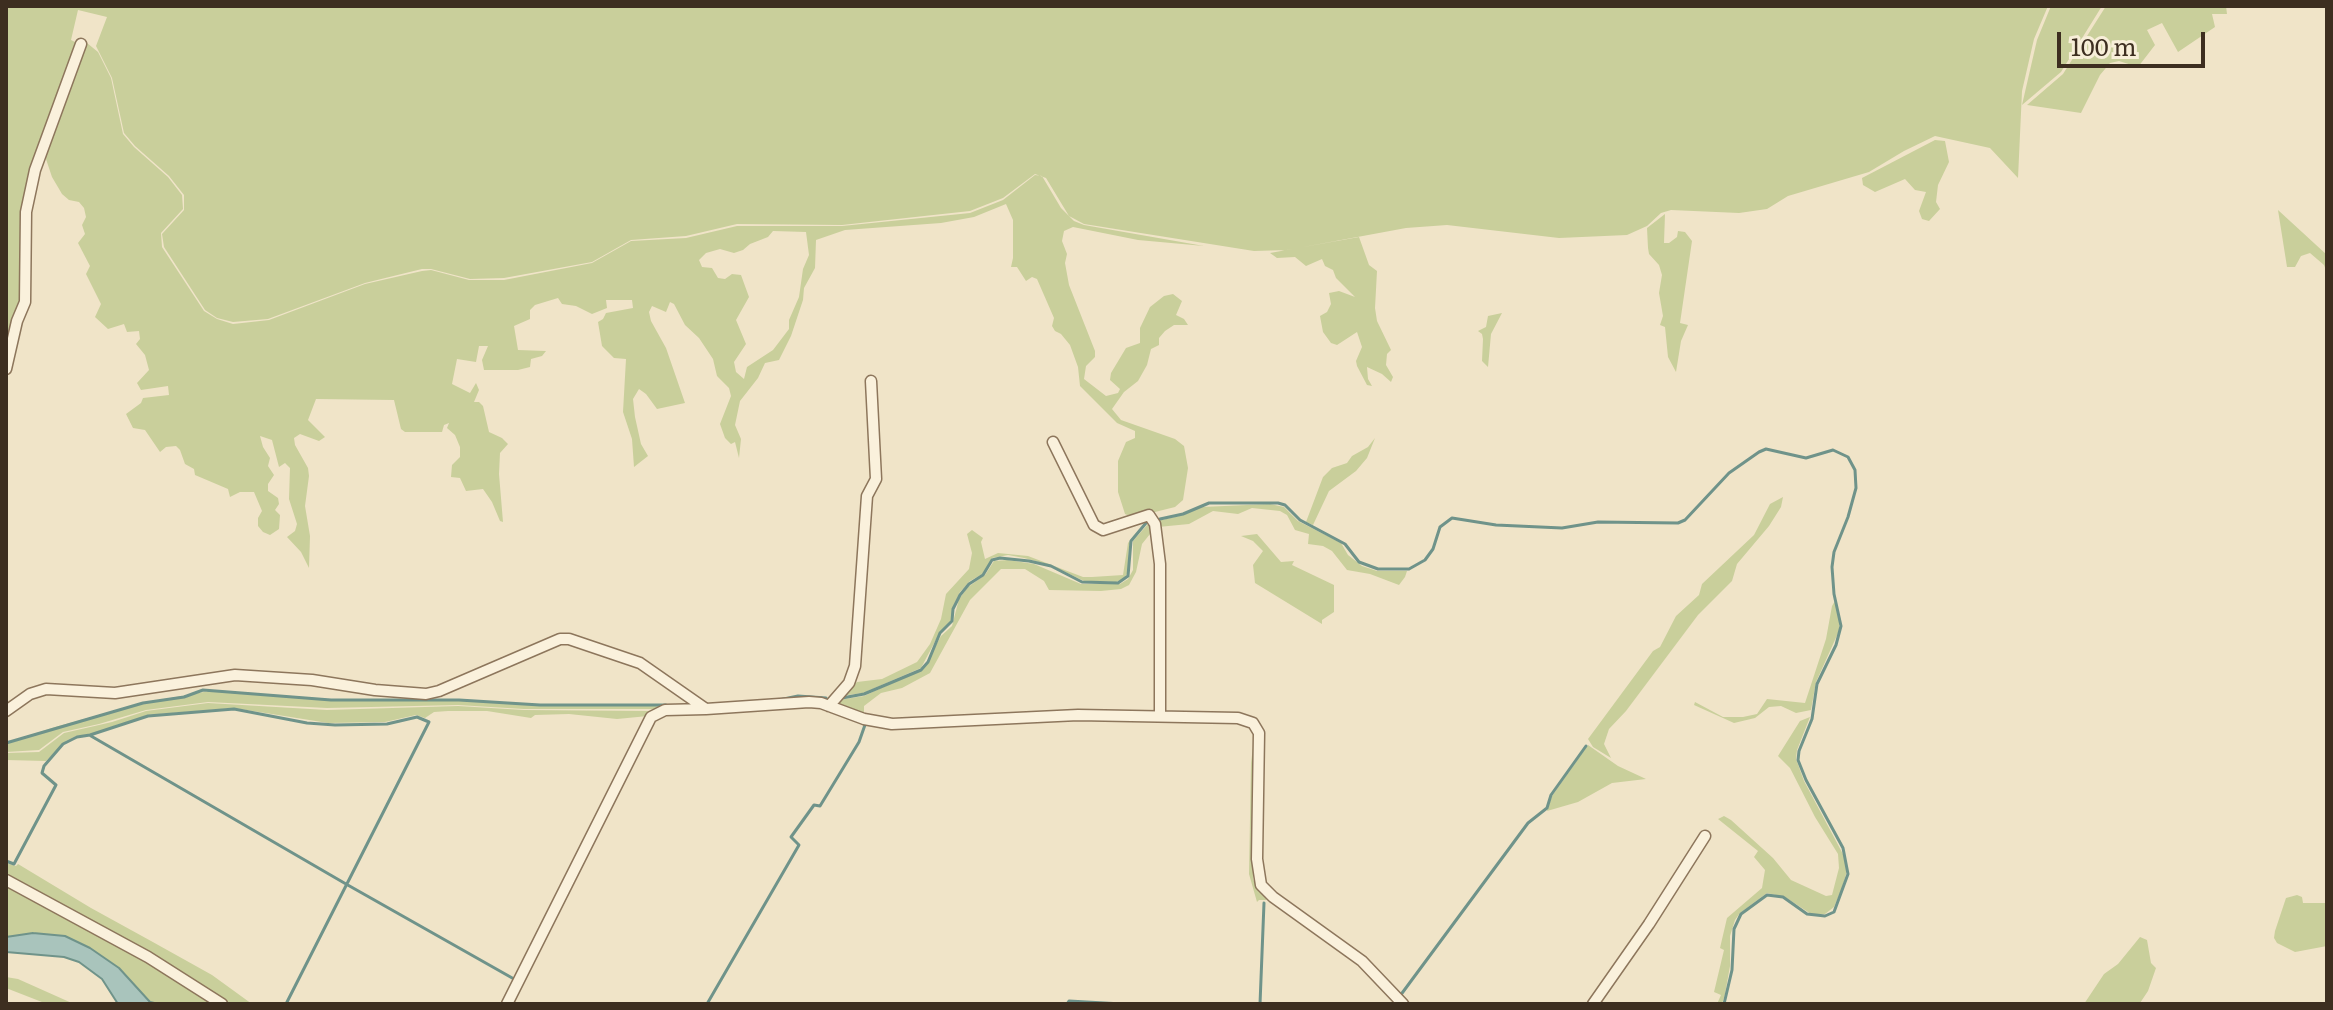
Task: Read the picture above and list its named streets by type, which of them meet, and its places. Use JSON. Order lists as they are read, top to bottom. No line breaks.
{"scale_bar":"100 m"}
